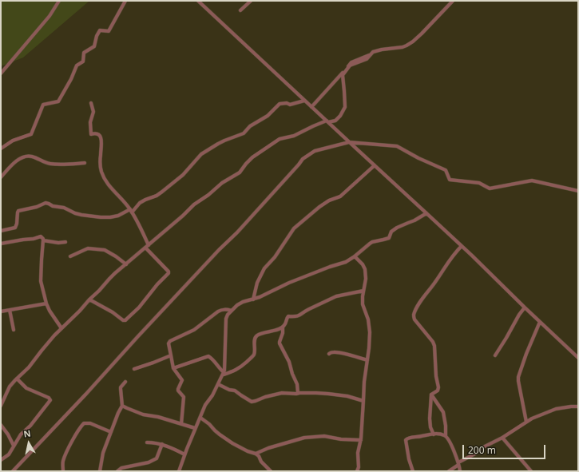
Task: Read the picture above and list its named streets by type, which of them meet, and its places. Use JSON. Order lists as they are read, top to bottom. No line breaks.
{"scale_bar":"200 m","north":"top"}
